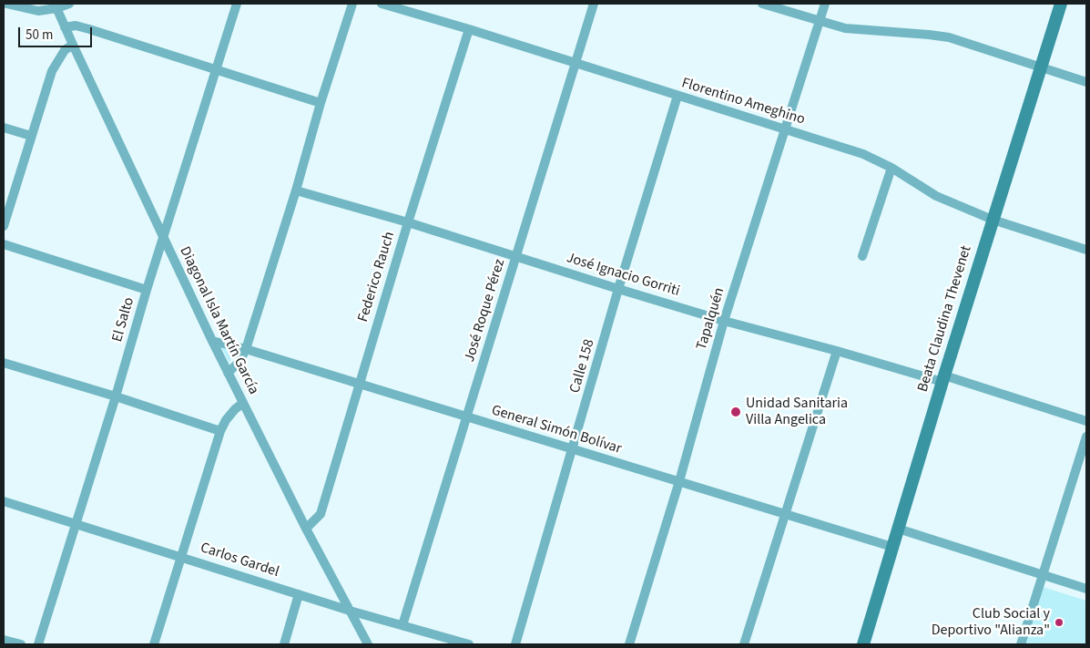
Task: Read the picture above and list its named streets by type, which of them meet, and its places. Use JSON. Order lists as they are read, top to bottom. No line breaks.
{"streets":{"main road":["Beata Claudina Thevenet"],"street":["Florentino Ameghino","José Ignacio Gorriti","Federico Rauch","José Roque Pérez","Tapalquén","El Salto","Diagonal Isla Martín García","Calle 158","General Simón Bolívar","Carlos Gardel"]},"crossings":[["Florentino Ameghino","Federico Rauch"],["Florentino Ameghino","José Roque Pérez"],["Florentino Ameghino","Tapalquén"],["Florentino Ameghino","Beata Claudina Thevenet"],["Florentino Ameghino","Calle 158"],["José Ignacio Gorriti","Federico Rauch"],["José Ignacio Gorriti","José Roque Pérez"],["José Ignacio Gorriti","Tapalquén"],["José Ignacio Gorriti","Beata Claudina Thevenet"],["José Ignacio Gorriti","Calle 158"],["Federico Rauch","Diagonal Isla Martín García"],["Federico Rauch","General Simón Bolívar"],["José Roque Pérez","General Simón Bolívar"],["José Roque Pérez","Carlos Gardel"],["Tapalquén","General Simón Bolívar"],["Beata Claudina Thevenet","General Simón Bolívar"],["El Salto","Diagonal Isla Martín García"],["El Salto","Carlos Gardel"],["Diagonal Isla Martín García","General Simón Bolívar"],["Diagonal Isla Martín García","Carlos Gardel"],["Calle 158","General Simón Bolívar"]],"places":["Unidad Sanitaria Villa Angelica","Club Social y Deportivo \"Alianza\""],"scale_bar":"50 m"}
